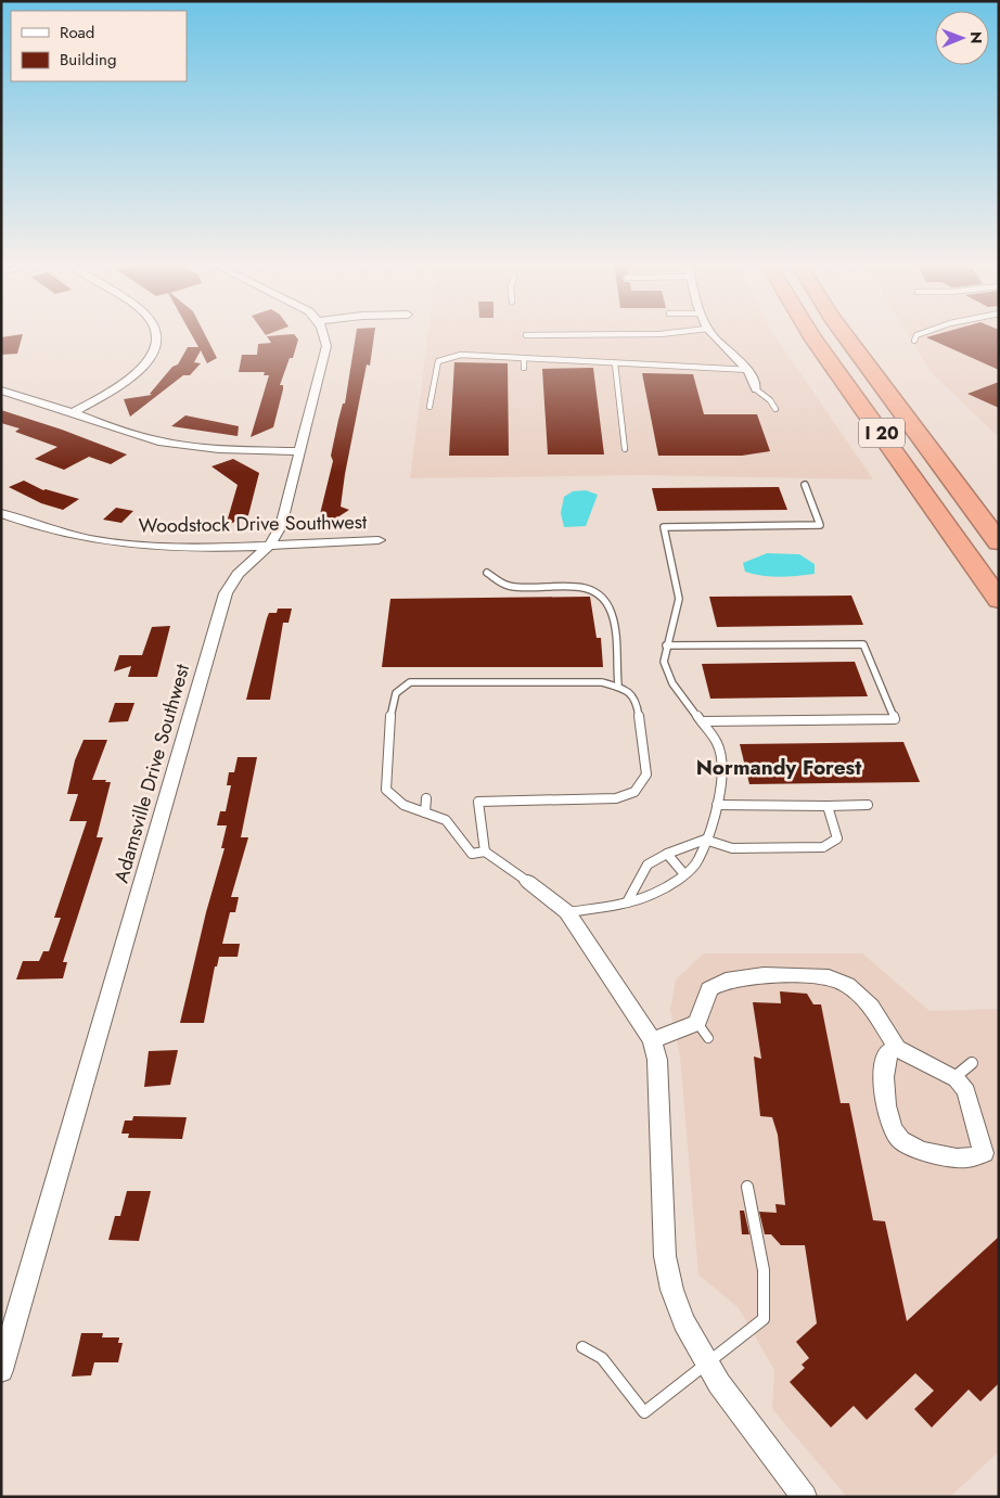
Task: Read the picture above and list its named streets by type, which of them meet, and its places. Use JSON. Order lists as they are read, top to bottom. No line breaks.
{"streets":{"highway":["I 20"],"street":["Woodstock Drive Southwest","Adamsville Drive Southwest"]},"crossings":[["Woodstock Drive Southwest","Adamsville Drive Southwest"]],"districts":["Normandy Forest"],"legend":["Road","Building"],"north":"right"}
